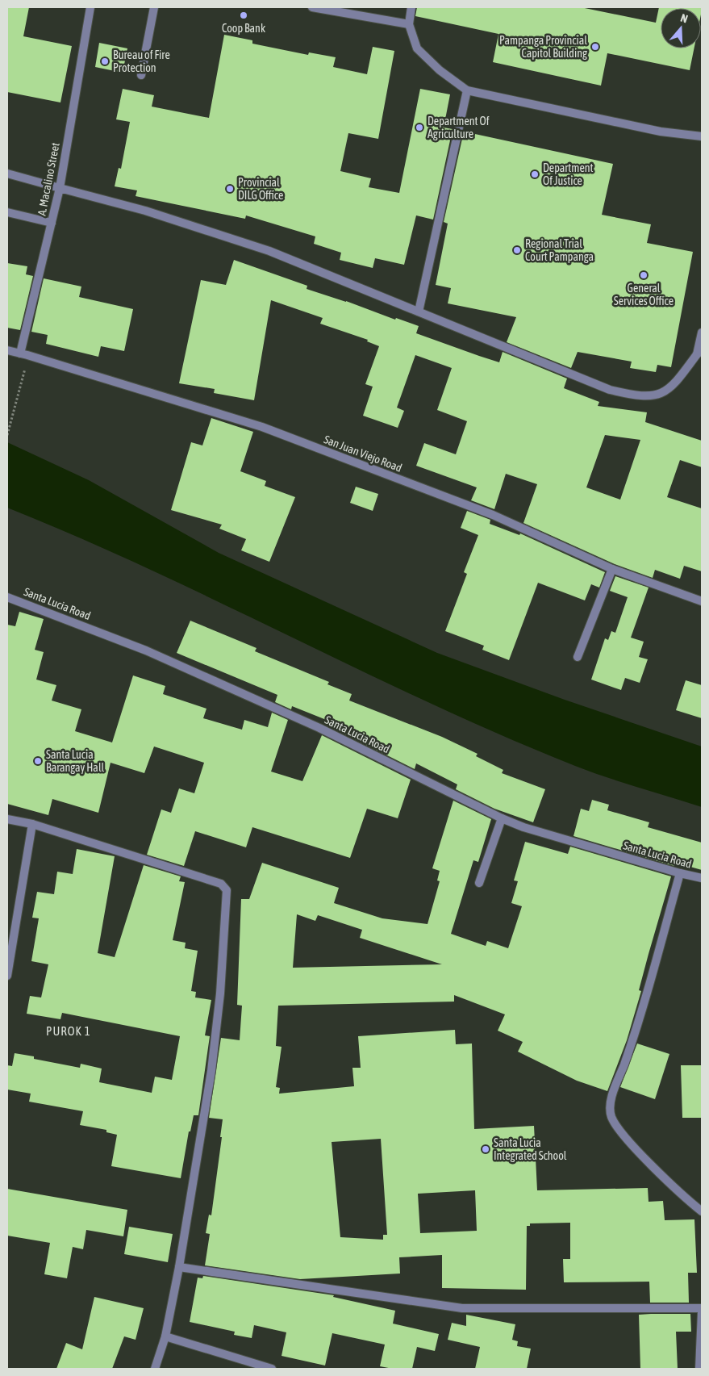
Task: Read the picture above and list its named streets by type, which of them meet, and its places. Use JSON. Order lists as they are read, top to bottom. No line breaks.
{"streets":{"street":["A. Macalino Street","San Juan Viejo Road","Santa Lucia Road"]},"crossings":[["A. Macalino Street","San Juan Viejo Road"]],"districts":["PUROK 1"],"places":["Coop Bank","Pampanga Provincial Capitol Building","Bureau of Fire Protection","Department Of Agriculture","Department Of Justice","Provincial DILG Office","Regional Trial Court Pampanga","General Services Office","Santa Lucia Barangay Hall","Santa Lucia Integrated School"],"north":"top"}
